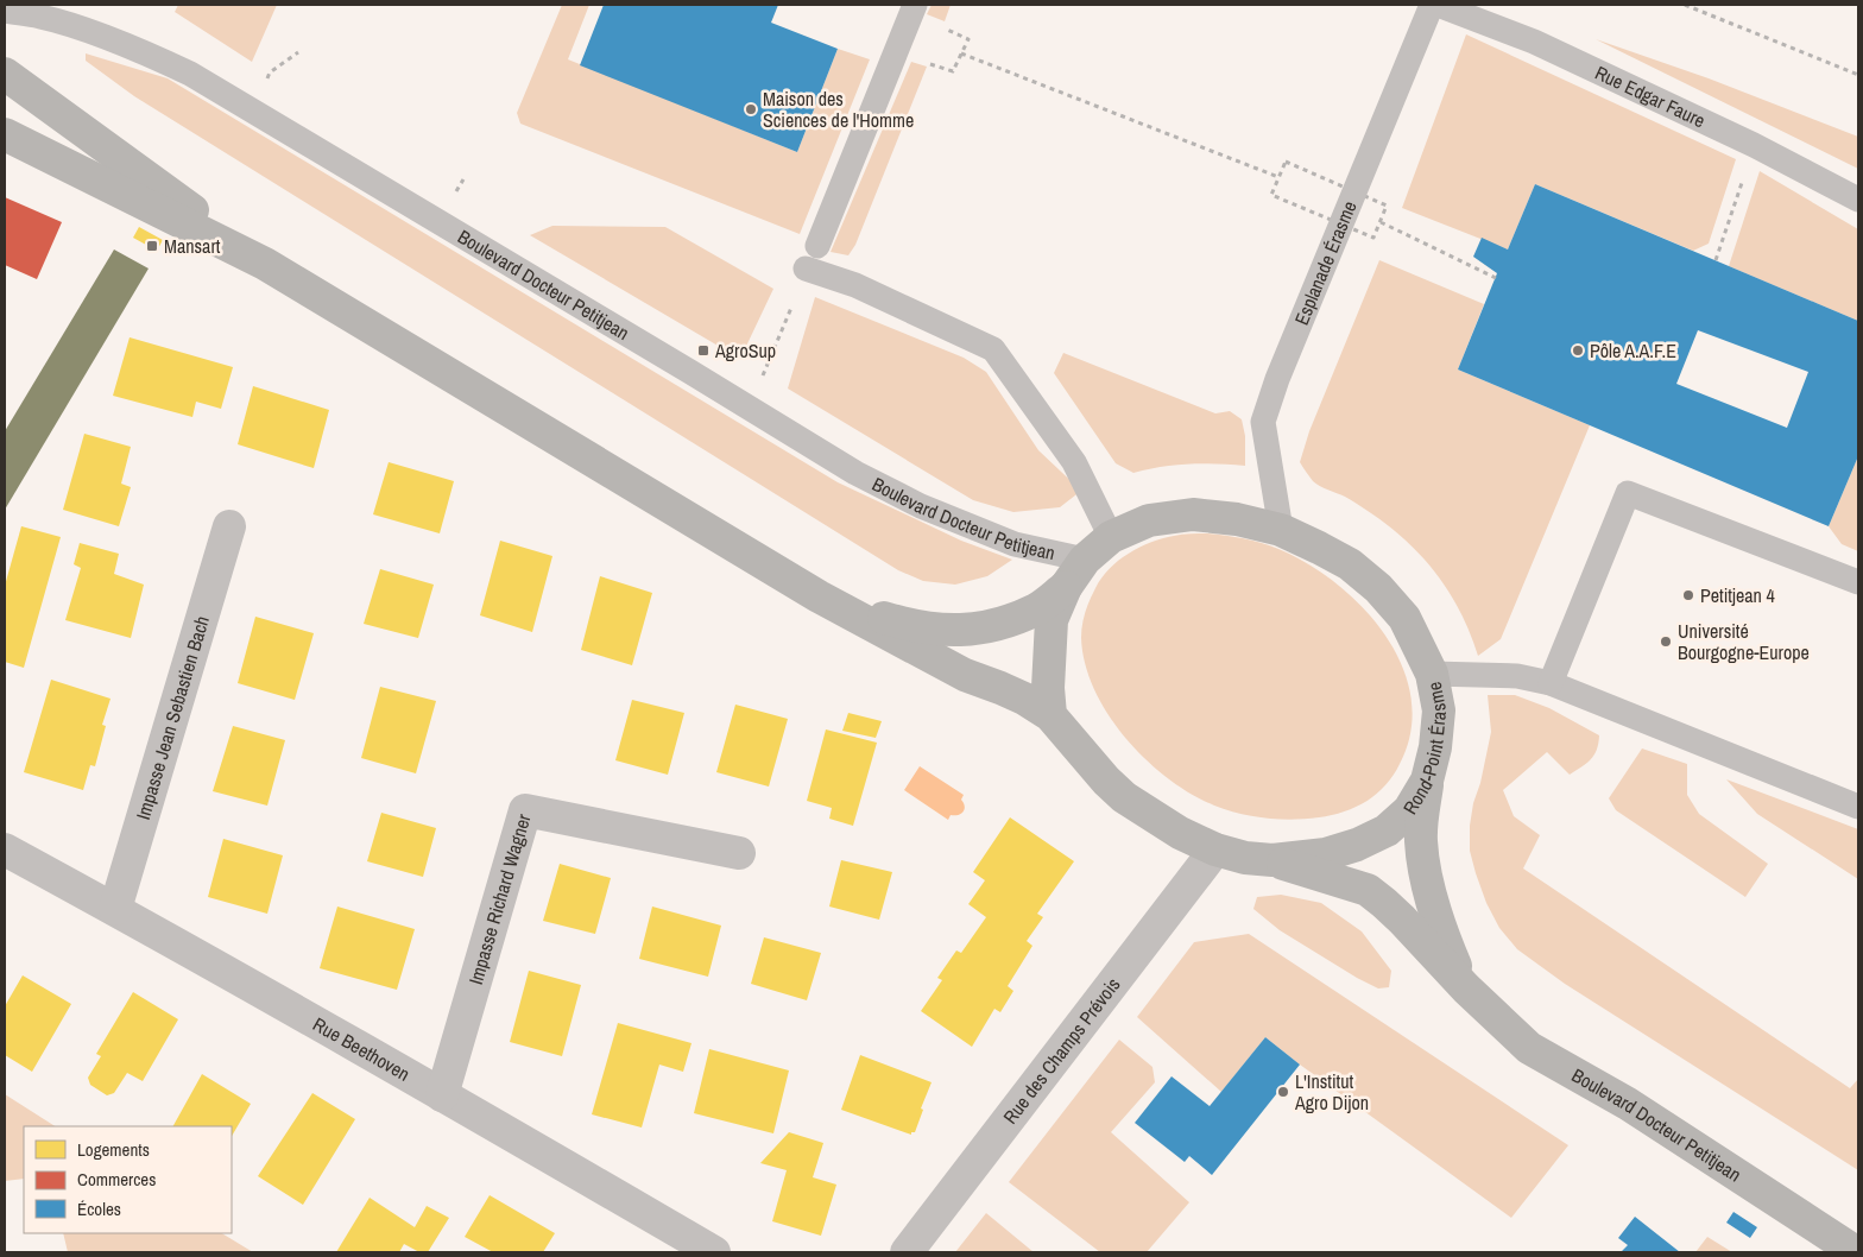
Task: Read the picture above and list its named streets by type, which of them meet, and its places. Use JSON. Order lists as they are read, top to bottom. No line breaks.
{"streets":{"main road":["Boulevard Docteur Petitjean","Rond-Point Érasme"],"street":["Impasse Jean Sebastien Bach","Impasse Richard Wagner","Rue Beethoven","Rue des Champs Prévois"],"lane":["Rue Edgar Faure","Esplanade Érasme"]},"crossings":[["Esplanade Érasme","Rond-Point Érasme"],["Boulevard Docteur Petitjean","Rond-Point Érasme"],["Impasse Jean Sebastien Bach","Rue Beethoven"],["Rond-Point Érasme","Rue des Champs Prévois"],["Impasse Richard Wagner","Rue Beethoven"]],"places":{"other":["Maison des Sciences de l'Homme","Pôle A.A.F.E","Petitjean 4","Université Bourgogne-Europe","L'Institut Agro Dijon"],"transit":["Mansart","AgroSup"]},"legend":["Logements","Commerces","Écoles"]}
